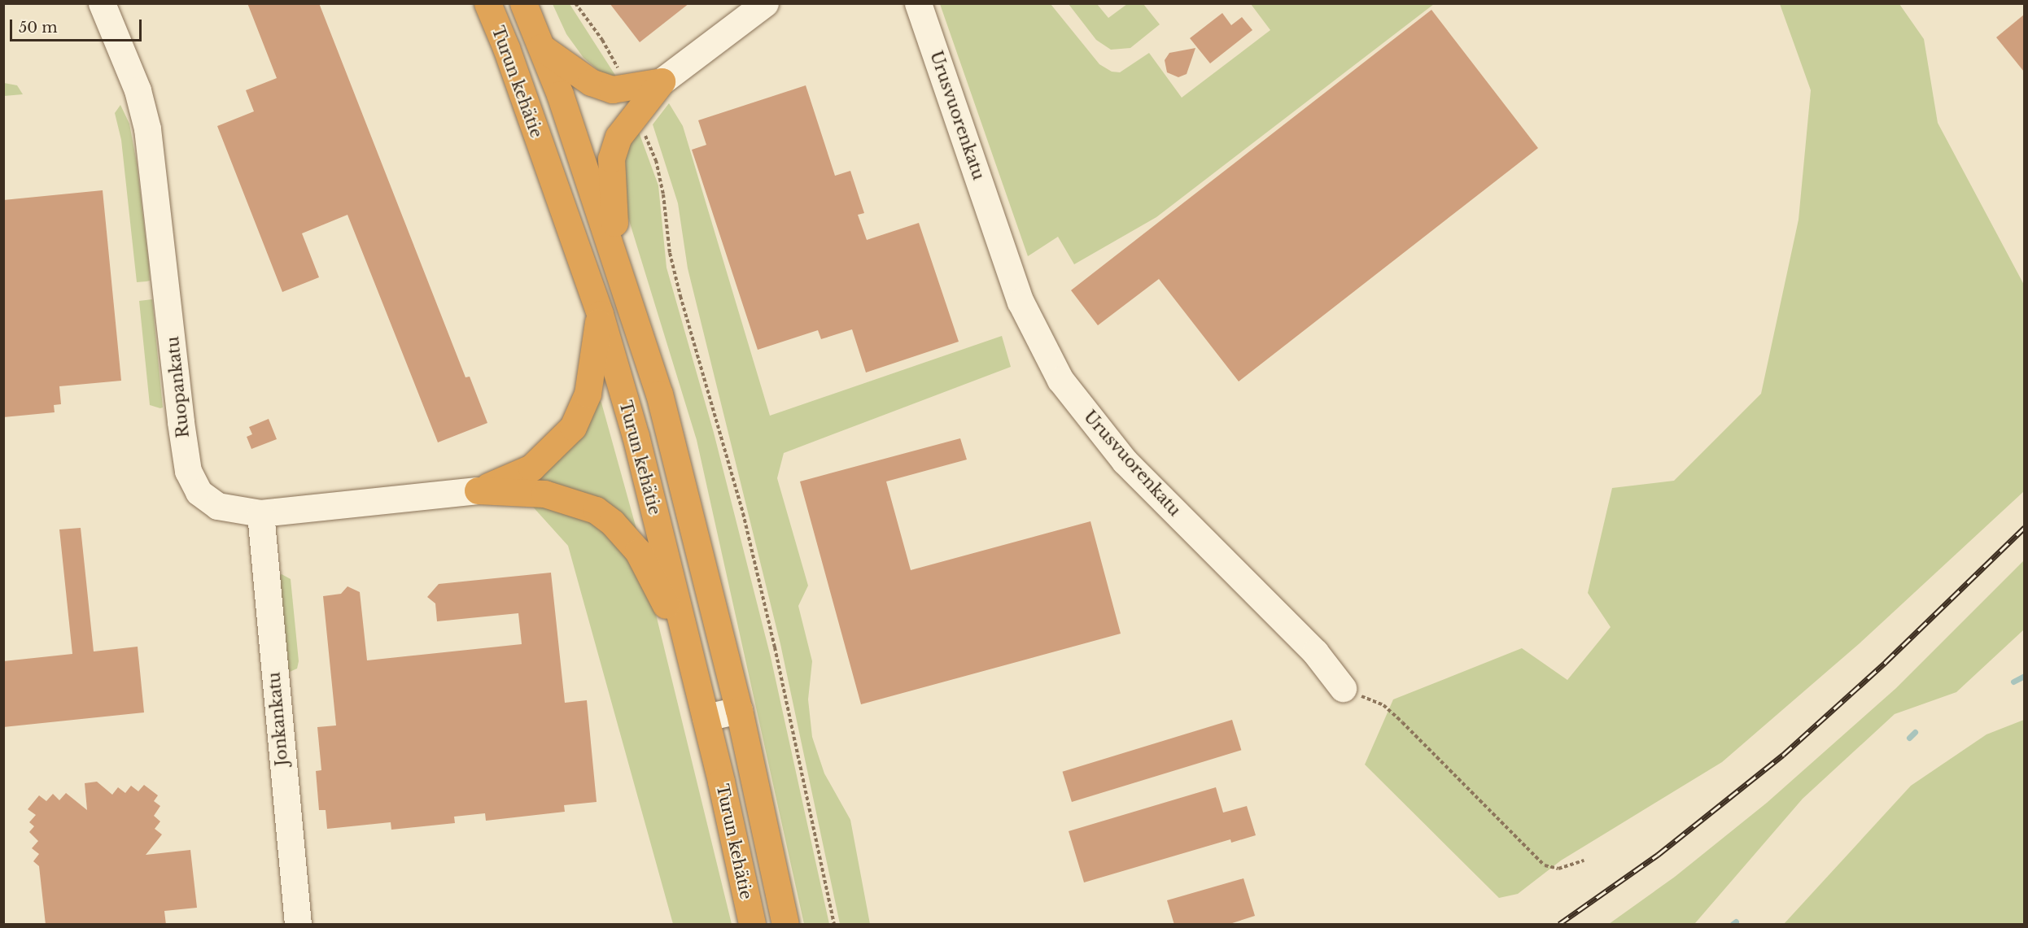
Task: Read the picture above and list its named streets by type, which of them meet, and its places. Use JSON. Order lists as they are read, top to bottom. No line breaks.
{"streets":{"highway":["Turun kehätie"],"street":["Urusvuorenkatu","Ruopankatu","Jonkankatu"]},"crossings":[["Ruopankatu","Jonkankatu"]],"scale_bar":"50 m"}
